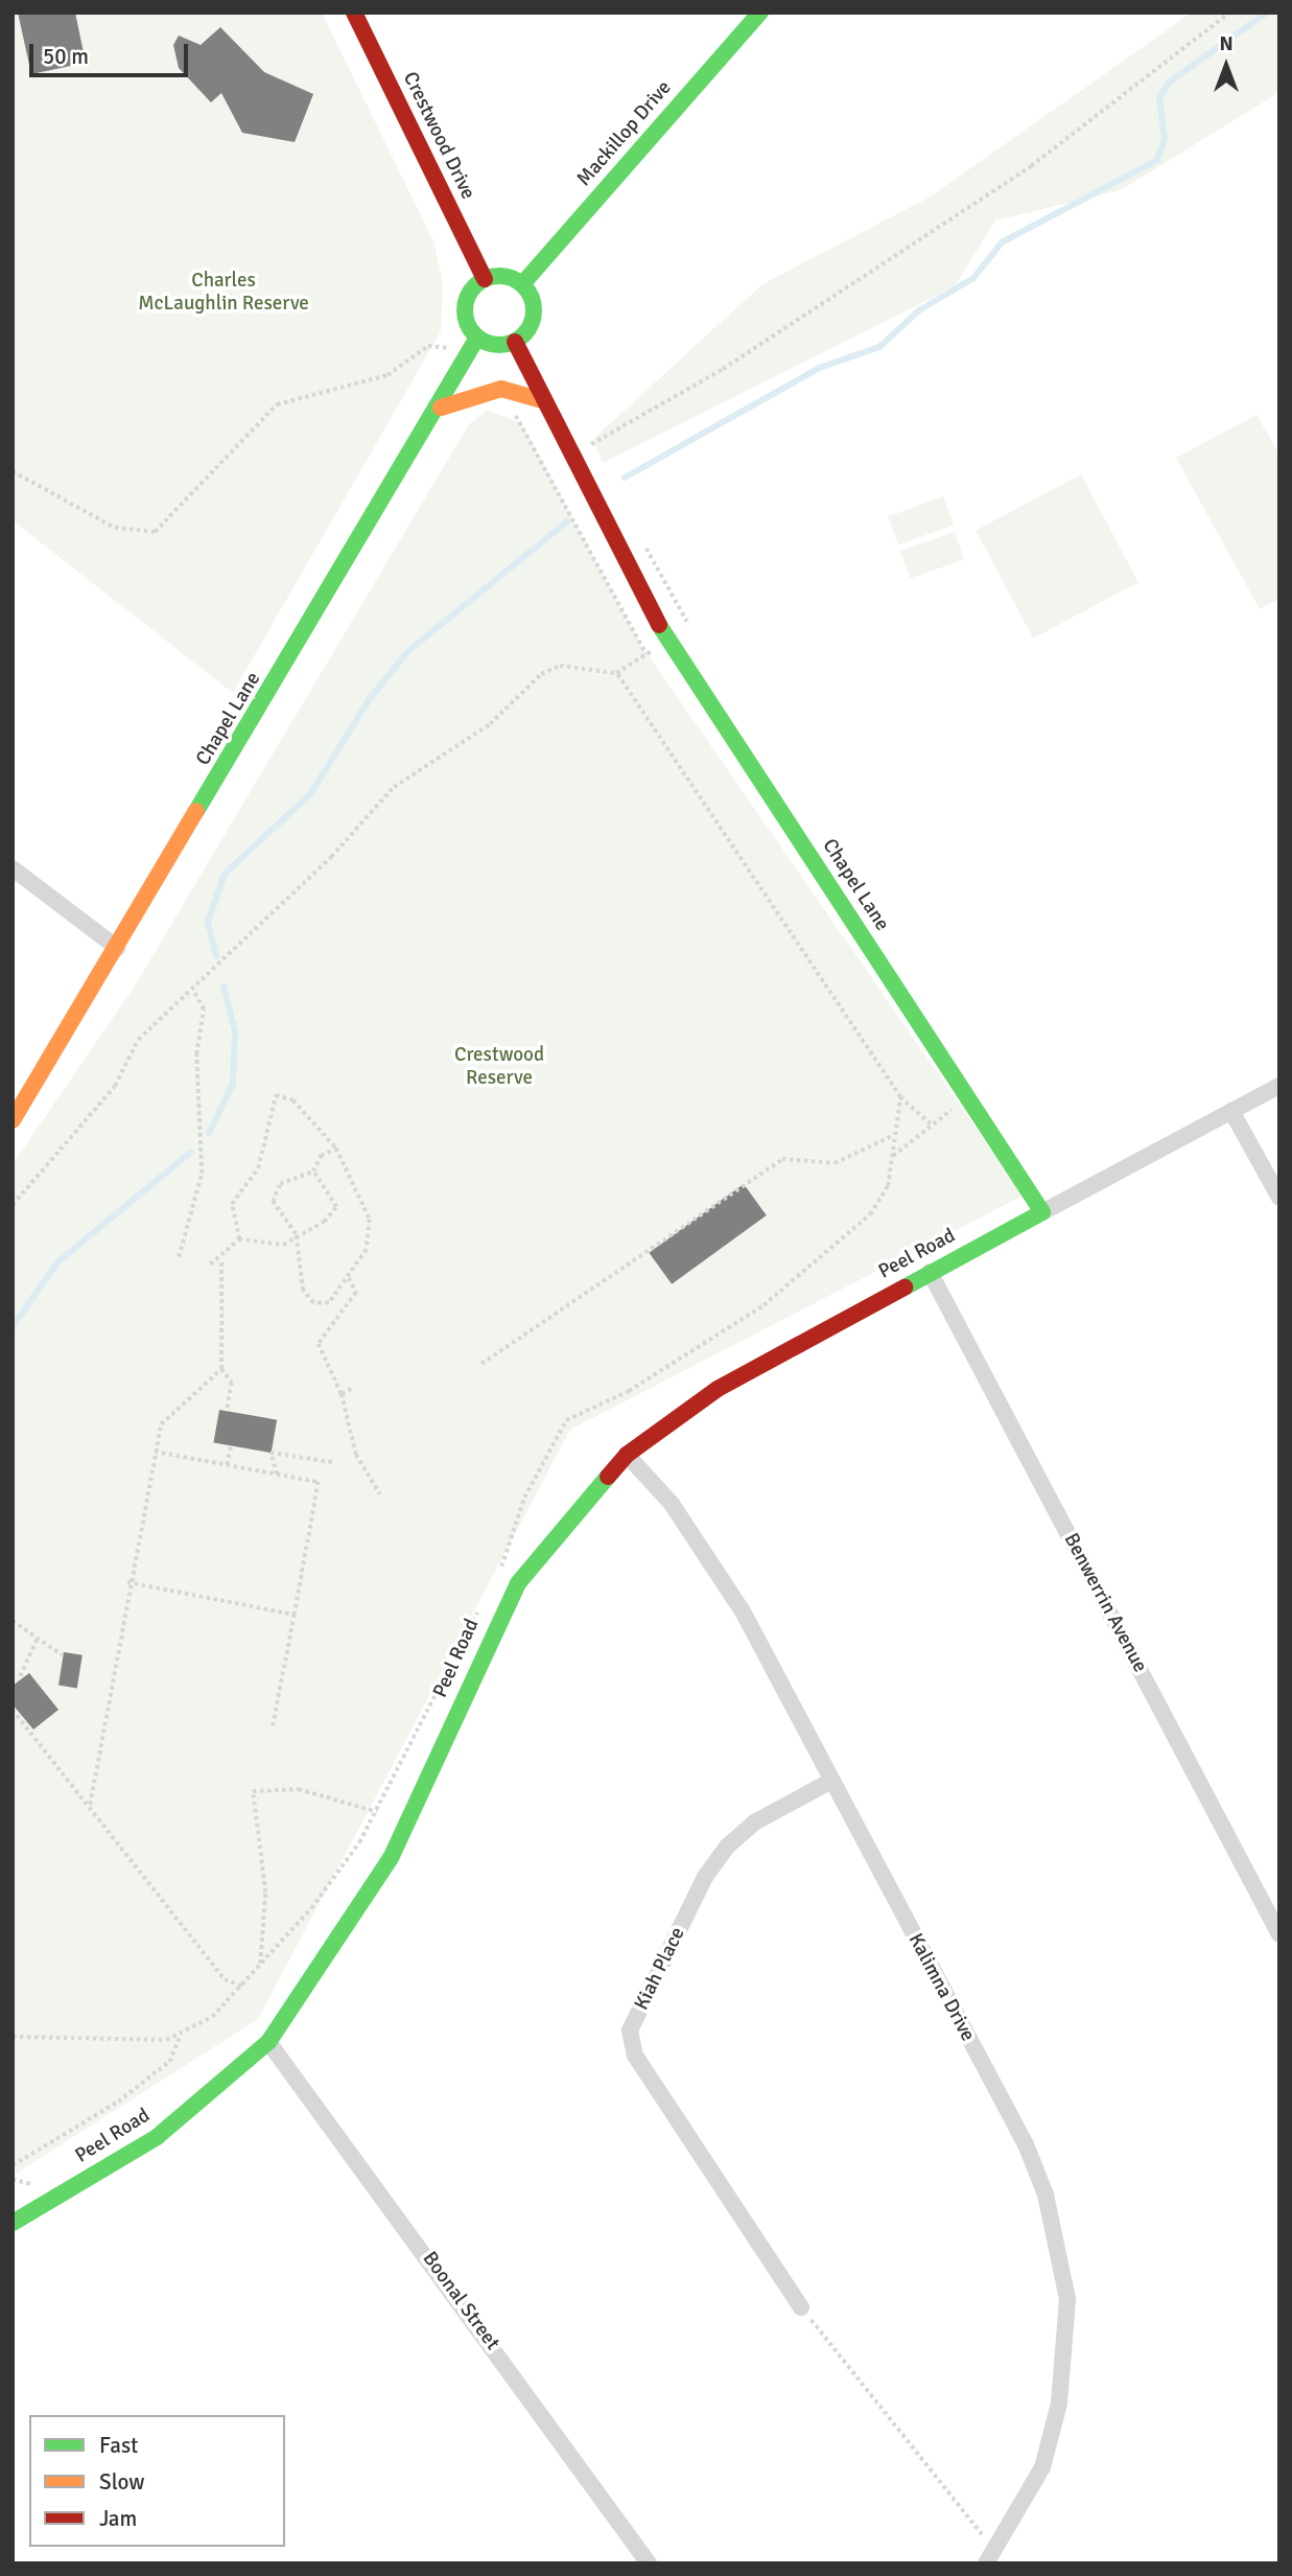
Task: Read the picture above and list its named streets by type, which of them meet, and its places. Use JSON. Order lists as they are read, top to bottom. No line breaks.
{"streets":{"street":["Mackillop Drive","Crestwood Drive","Chapel Lane","Peel Road","Benwerrin Avenue","Kiah Place","Kalimna Drive","Boonal Street"]},"crossings":[["Mackillop Drive","Crestwood Drive"],["Mackillop Drive","Chapel Lane"],["Crestwood Drive","Chapel Lane"],["Chapel Lane","Peel Road"],["Peel Road","Benwerrin Avenue"],["Peel Road","Kalimna Drive"],["Peel Road","Boonal Street"],["Kiah Place","Kalimna Drive"]],"parks":["Charles McLaughlin Reserve","Crestwood Reserve"],"legend":["Fast","Slow","Jam"],"scale_bar":"50 m","north":"top"}
